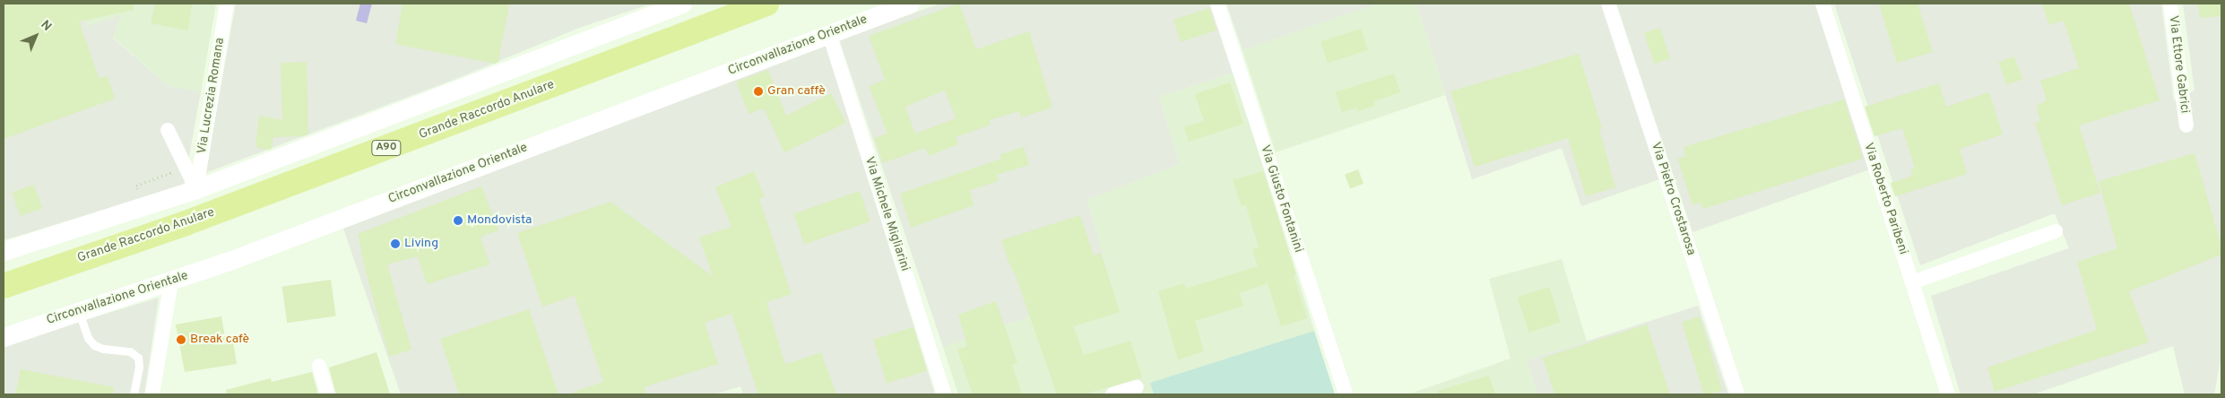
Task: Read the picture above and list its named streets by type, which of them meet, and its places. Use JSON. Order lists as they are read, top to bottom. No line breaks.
{"streets":{"highway":["Grande Raccordo Anulare","A90"],"street":["Circonvallazione Orientale","Via Ettore Gabrici","Via Lucrezia Romana","Via Giusto Fontanini","Via Pietro Crostarosa","Via Roberto Paribeni","Via Michele Migliarini"]},"crossings":[["Circonvallazione Orientale","Via Michele Migliarini"]],"places":["Gran caffè","Mondovista","Living","Break cafè"],"north":"top right"}
